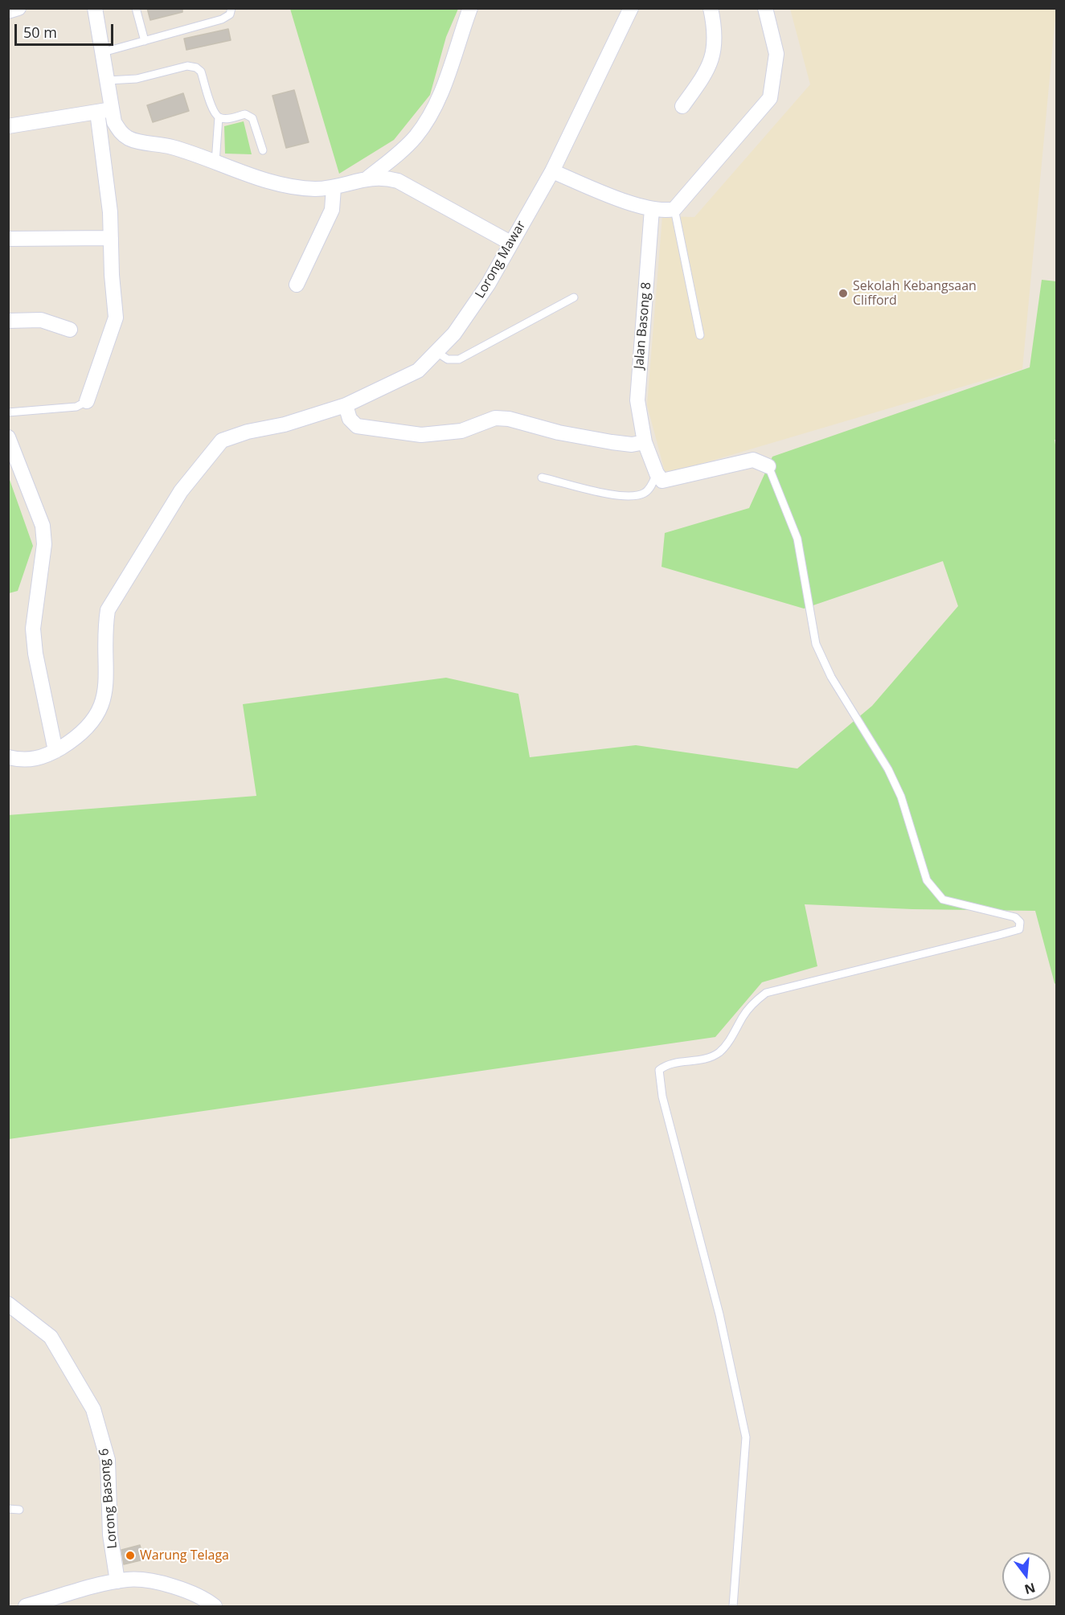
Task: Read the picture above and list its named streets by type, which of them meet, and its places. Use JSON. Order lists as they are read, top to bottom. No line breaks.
{"streets":{"street":["Lorong Mawar","Jalan Basong 8","Lorong Basong 6"]},"places":["Sekolah Kebangsaan Clifford","Warung Telaga"],"scale_bar":"50 m","north":"bottom"}
